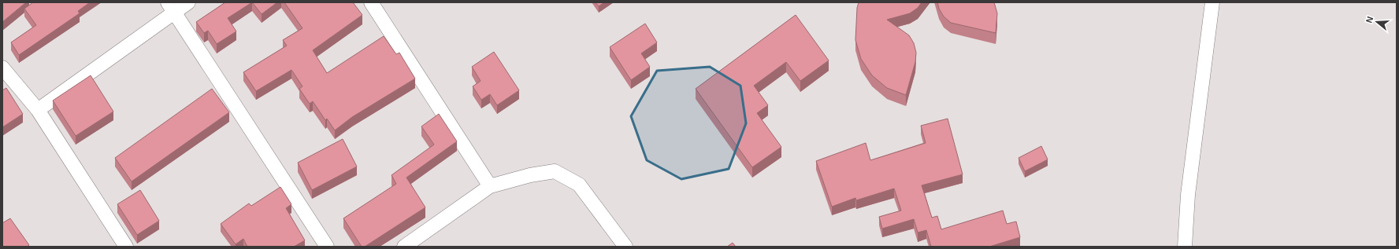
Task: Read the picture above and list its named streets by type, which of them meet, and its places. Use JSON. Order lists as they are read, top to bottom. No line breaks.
{"north":"left"}
